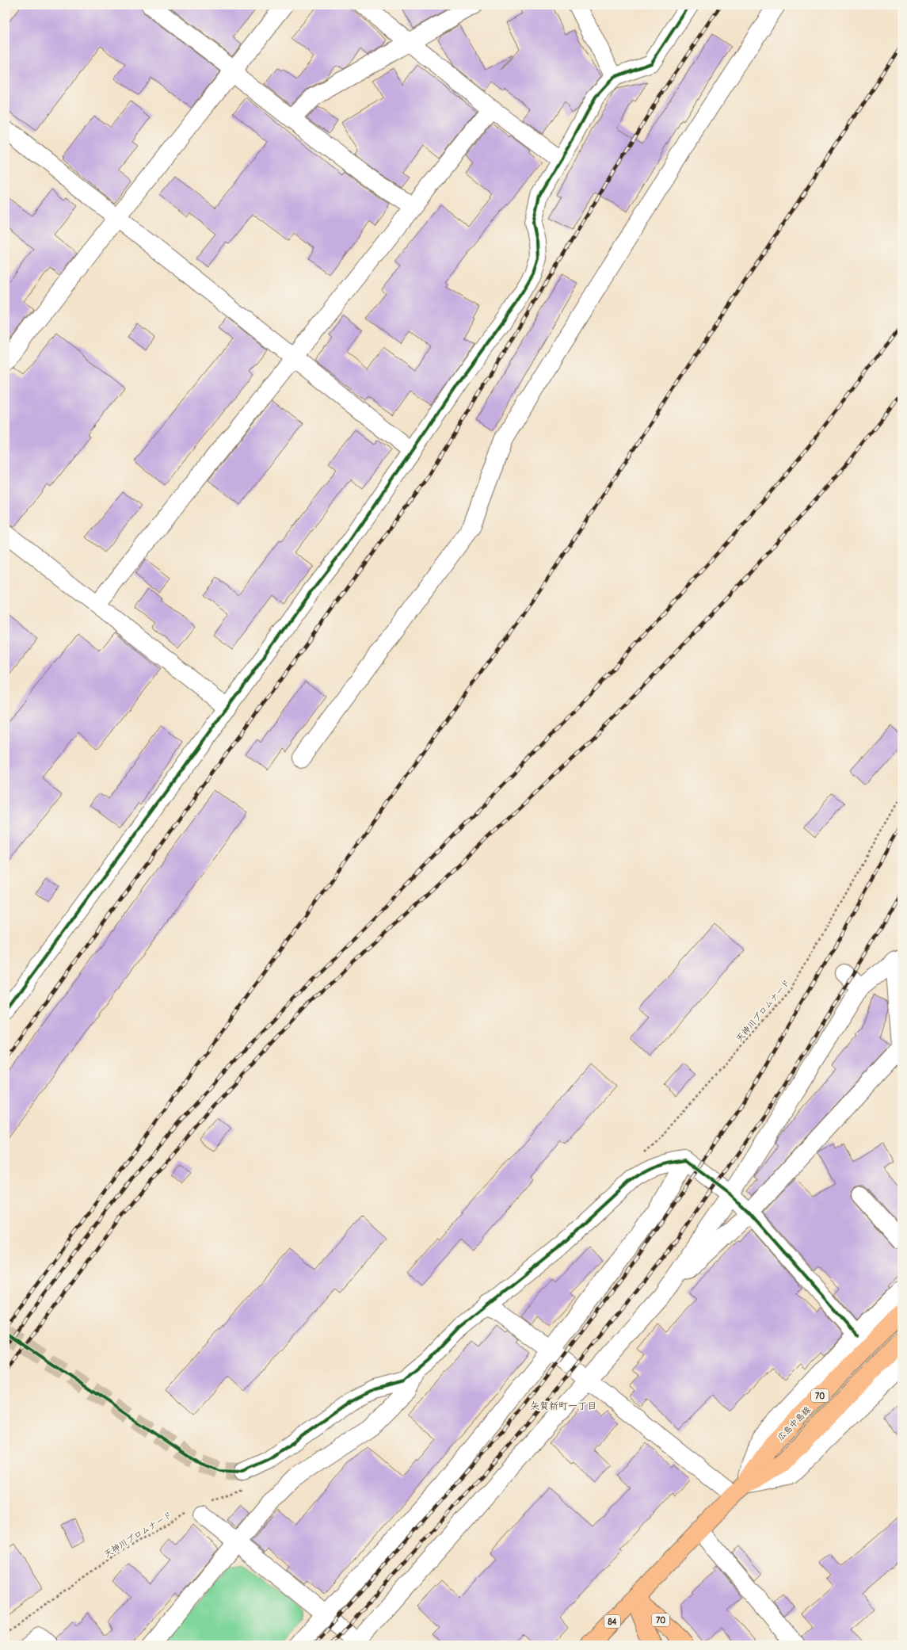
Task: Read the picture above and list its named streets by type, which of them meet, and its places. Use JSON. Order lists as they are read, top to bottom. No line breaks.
{"streets":{"main road":["70","広島中島線","84"],"path":["天神川プロムナード"]},"crossings":[["70","広島中島線"],["70","84"],["広島中島線","84"]],"districts":["矢賀新町一丁目"]}
